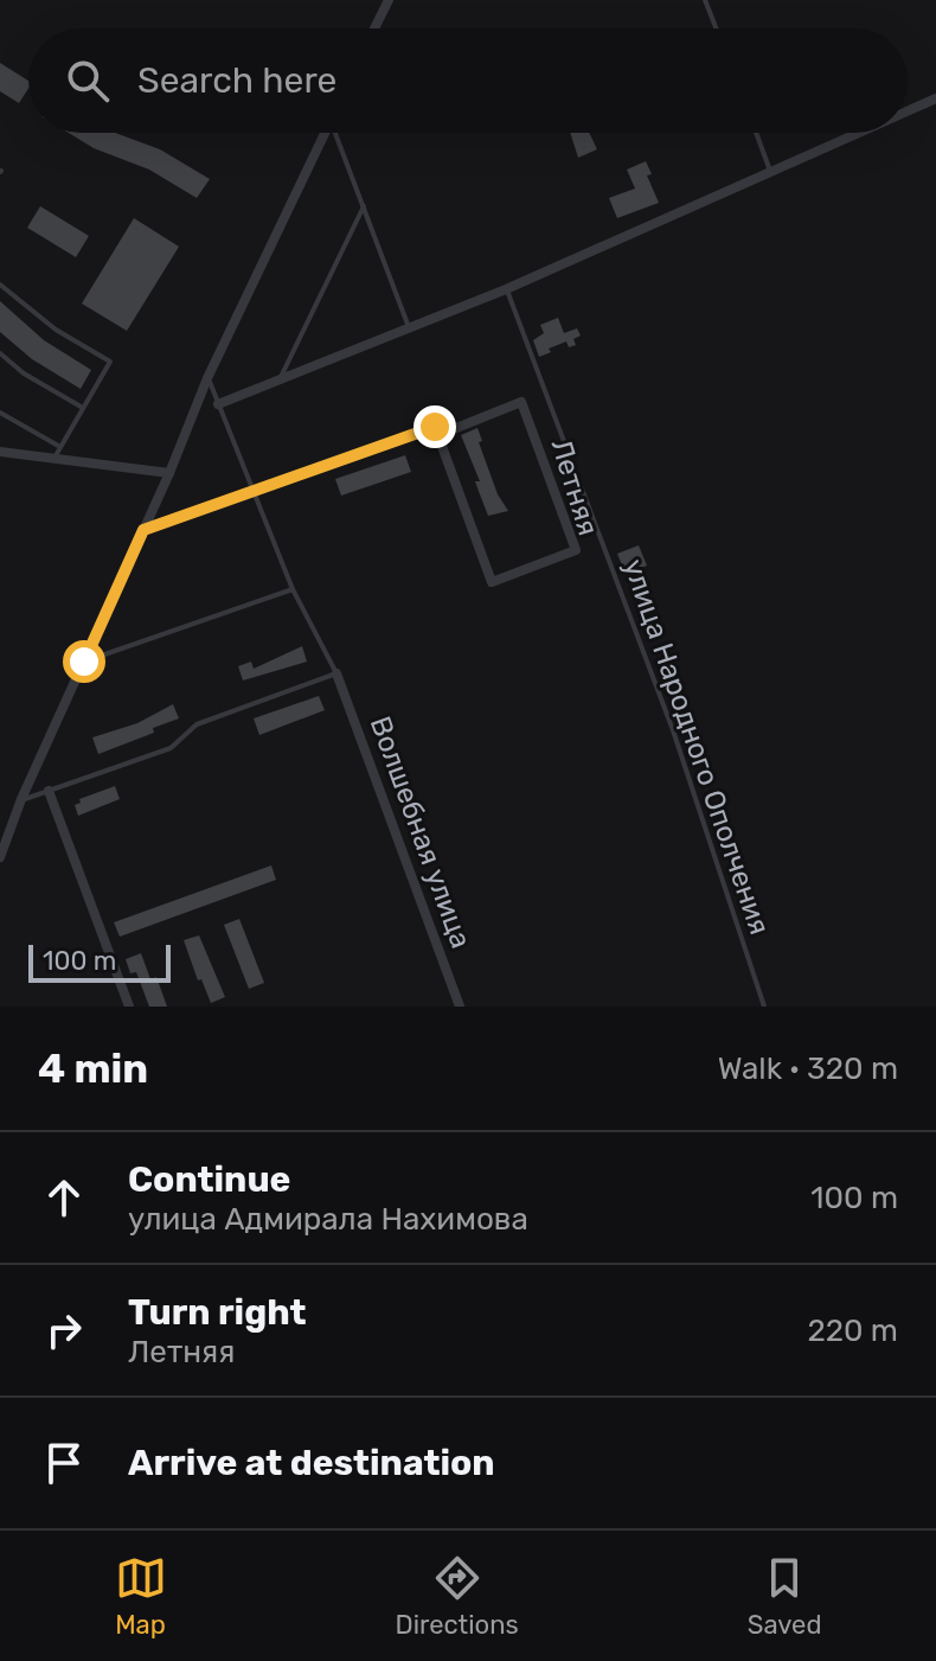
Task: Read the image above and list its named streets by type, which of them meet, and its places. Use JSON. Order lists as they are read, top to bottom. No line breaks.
{"streets":{"street":["Летняя","Волшебная улица"],"lane":["улица Народного Ополчения"]},"scale_bar":"100 m","page":{"search":"Search here","scale":"100 m","heading":["4 min","Walk · 320 m"],"list":[["Continue","улица Адмирала Нахимова","100 m"],["Turn right","Летняя","220 m"],"Arrive at destination"],"nav":["Map","Directions","Saved"]}}
